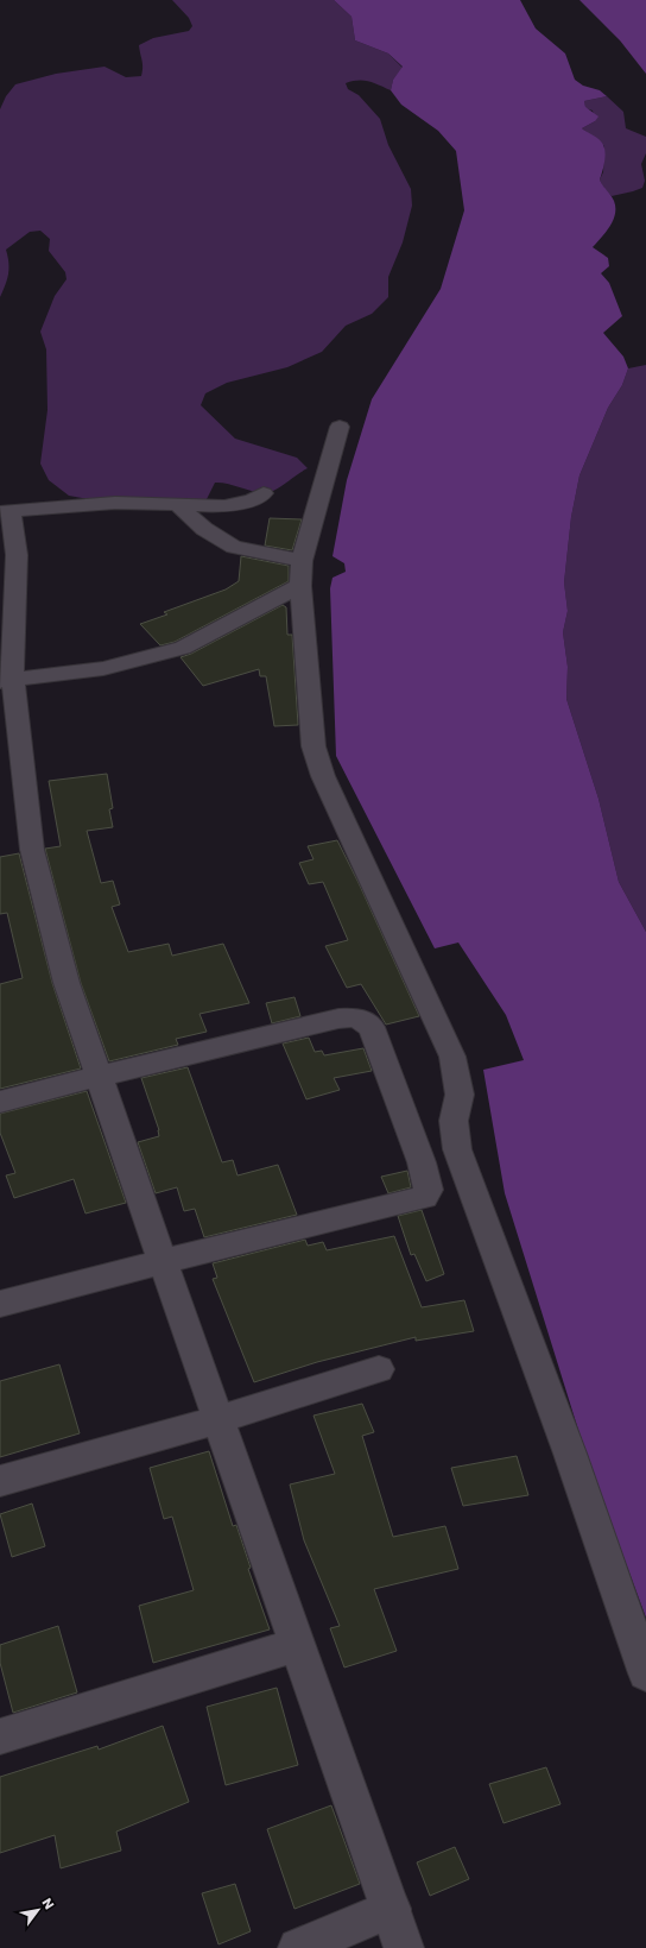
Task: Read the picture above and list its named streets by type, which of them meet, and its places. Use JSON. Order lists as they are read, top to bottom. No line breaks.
{"north":"top right"}
